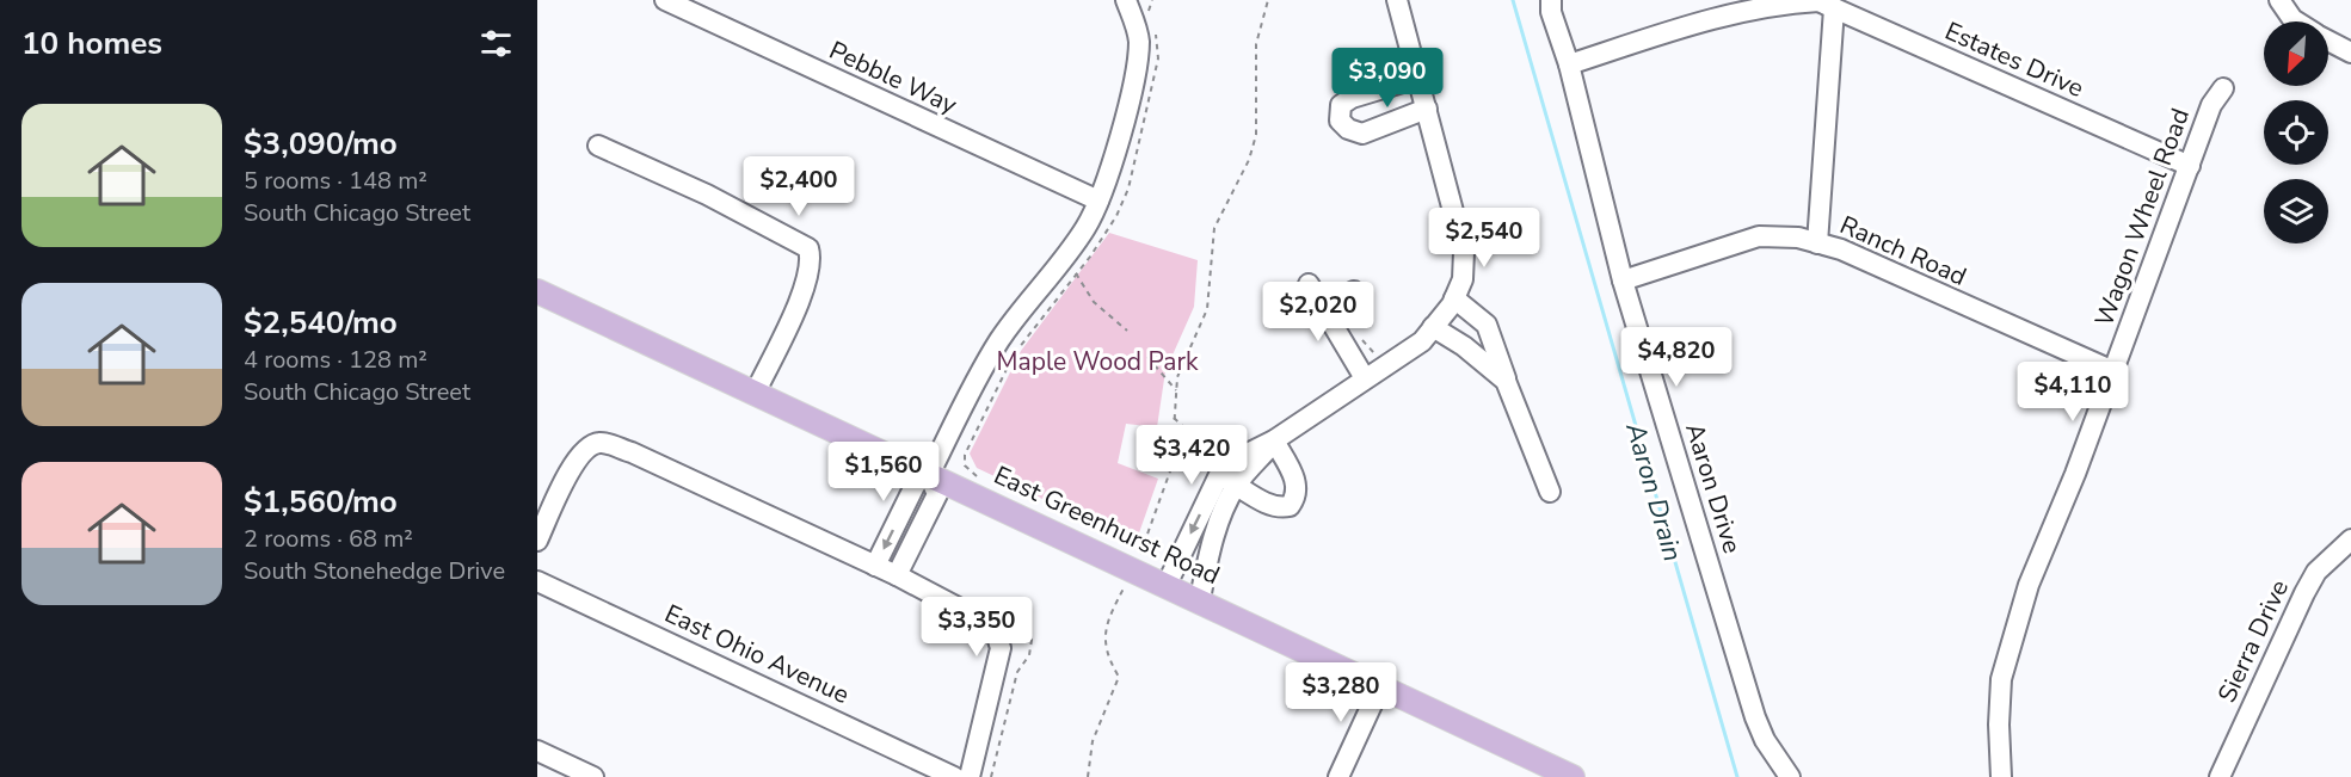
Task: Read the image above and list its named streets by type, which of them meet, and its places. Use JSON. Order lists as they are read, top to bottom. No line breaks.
{"streets":{"main road":["East Greenhurst Road"],"street":["Estates Drive","Pebble Way","Wagon Wheel Road","Ranch Road","Aaron Drive","Sierra Drive","East Ohio Avenue"]},"crossings":[["Estates Drive","Wagon Wheel Road"],["Estates Drive","Aaron Drive"],["Wagon Wheel Road","Ranch Road"],["Ranch Road","Aaron Drive"]],"water":["Aaron Drain"],"parks":["Maple Wood Park"],"north":"bottom left","page":{"heading":"10 homes","price":["$3,090","$2,400","$2,540","$2,020","$4,820","$4,110","$3,420","$1,560","$3,350","$3,280"],"list":[{"name":"$3,090/mo","note":"5 rooms · 148 m² · South Chicago Street"},{"name":"$2,540/mo","note":"4 rooms · 128 m² · South Chicago Street"},{"name":"$1,560/mo","note":"2 rooms · 68 m² · South Stonehedge Drive"}]}}
